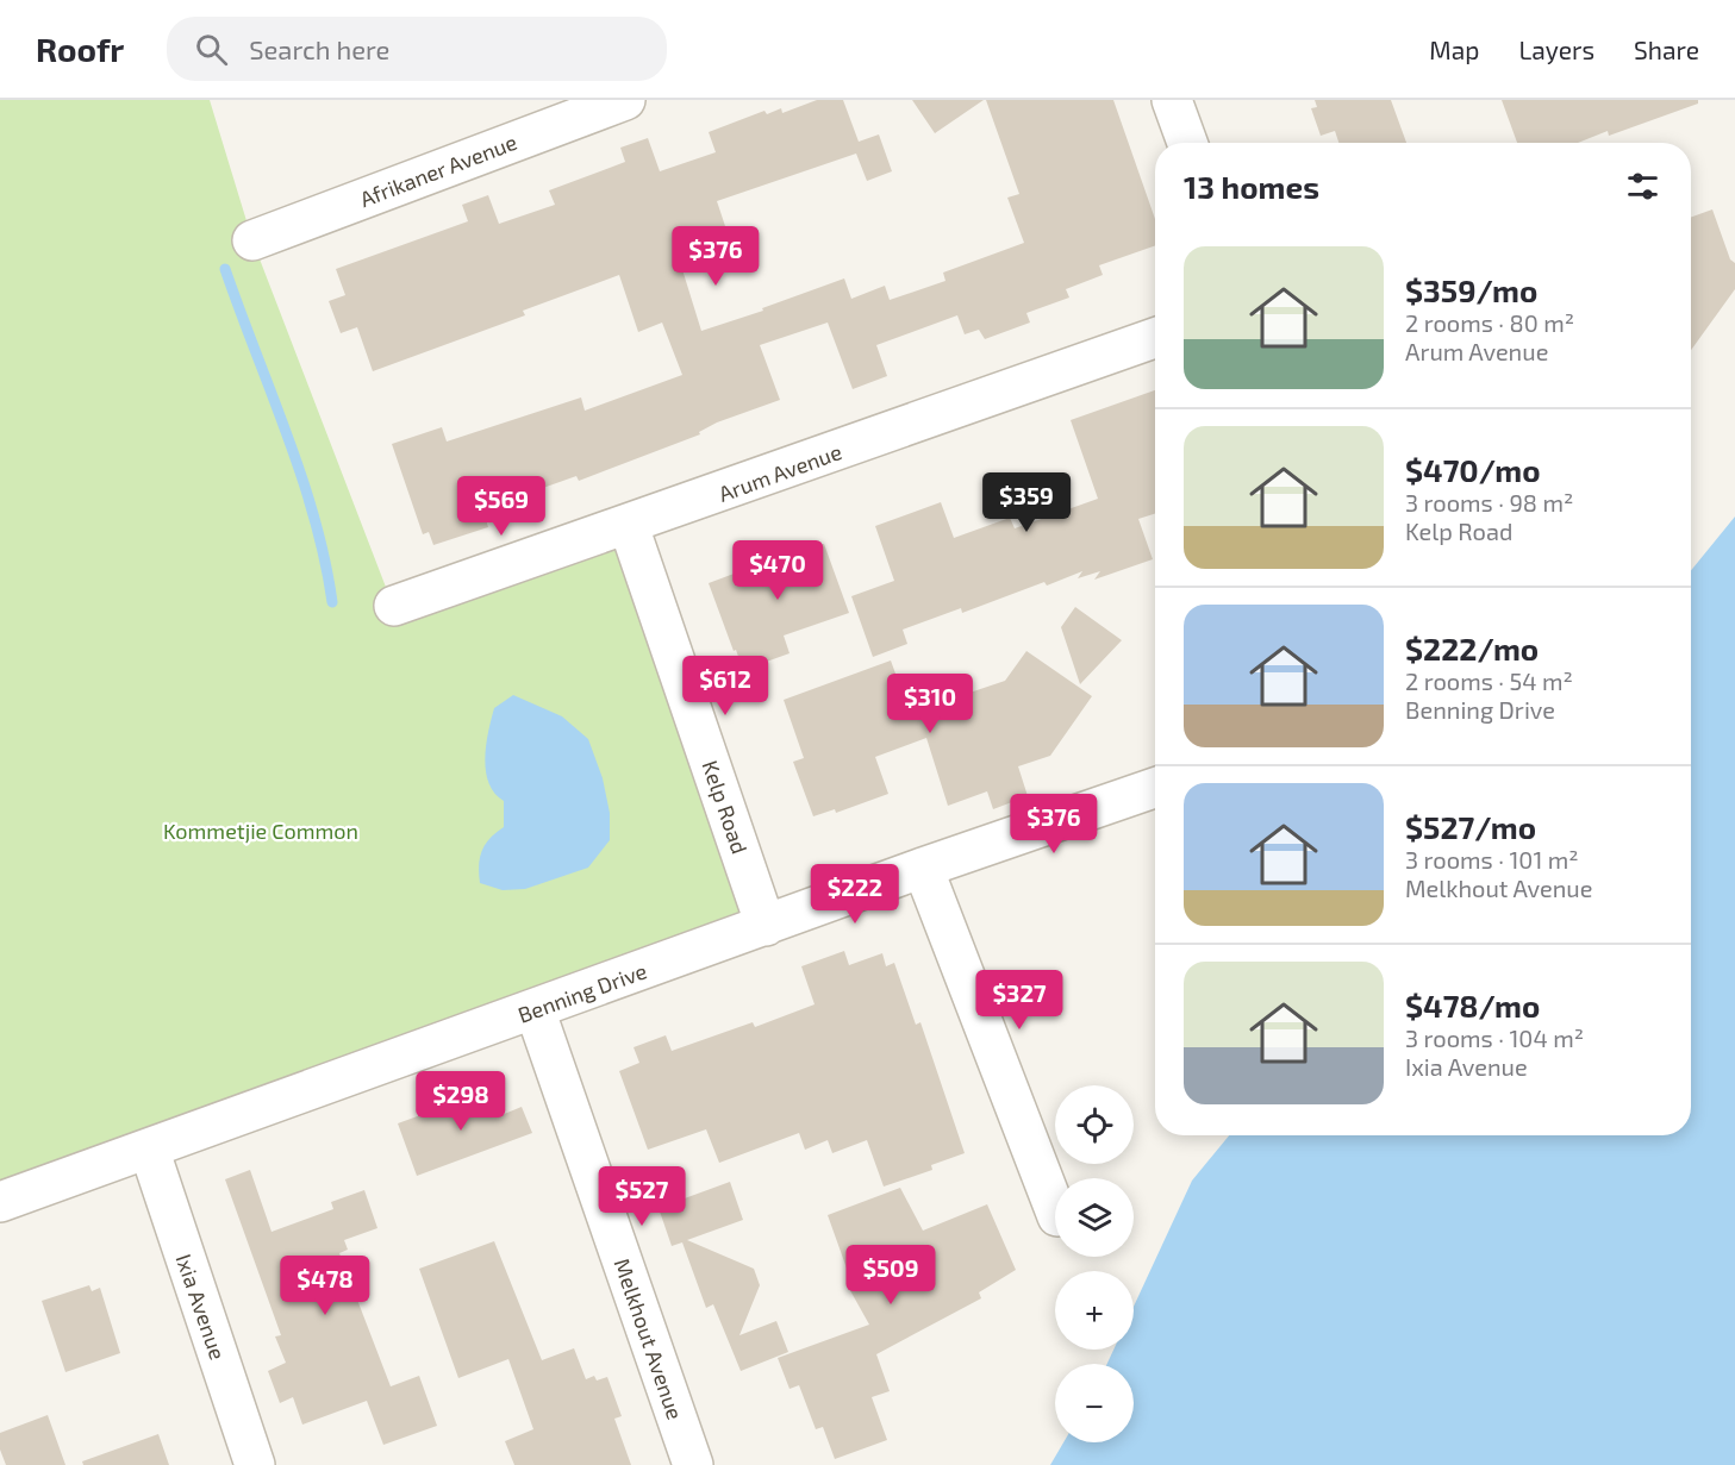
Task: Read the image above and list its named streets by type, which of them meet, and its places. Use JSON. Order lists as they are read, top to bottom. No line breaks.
{"streets":{"street":["Afrikaner Avenue","Arum Avenue","Kelp Road","Benning Drive","Ixia Avenue","Melkhout Avenue"]},"crossings":[["Arum Avenue","Kelp Road"],["Kelp Road","Benning Drive"],["Benning Drive","Ixia Avenue"],["Benning Drive","Melkhout Avenue"]],"parks":["Kommetjie Common"],"page":{"header":"Roofr","search":"Search here","nav":["Map","Layers","Share"],"heading":"13 homes","price":["$376","$359","$569","$470","$612","$310","$376","$222","$327","$298","$527","$509","$478"],"list":[{"name":"$359/mo","note":"2 rooms · 80 m² · Arum Avenue"},{"name":"$470/mo","note":"3 rooms · 98 m² · Kelp Road"},{"name":"$222/mo","note":"2 rooms · 54 m² · Benning Drive"},{"name":"$527/mo","note":"3 rooms · 101 m² · Melkhout Avenue"},{"name":"$478/mo","note":"3 rooms · 104 m² · Ixia Avenue"}],"map_buttons":["+","−"]}}
